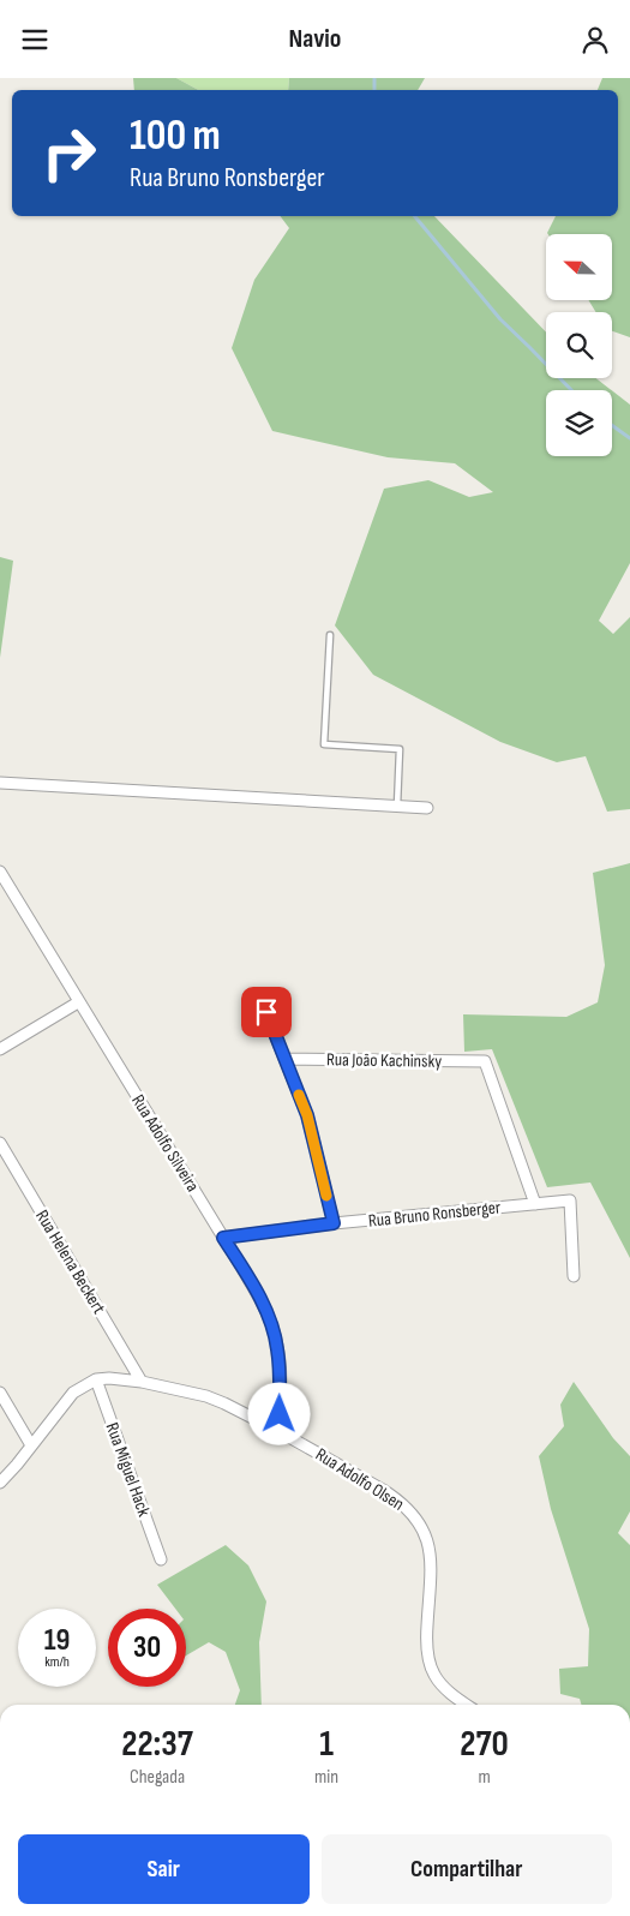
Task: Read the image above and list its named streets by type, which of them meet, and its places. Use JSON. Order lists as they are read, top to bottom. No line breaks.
{"streets":{"street":["Rua João Kachinsky","Rua Adolfo Silveira","Rua Bruno Ronsberger","Rua Helena Beckert","Rua Miguel Hack","Rua Adolfo Olsen"]},"crossings":[["Rua João Kachinsky","Rua Bruno Ronsberger"],["Rua Adolfo Silveira","Rua Bruno Ronsberger"],["Rua Adolfo Silveira","Rua Adolfo Olsen"],["Rua Helena Beckert","Rua Adolfo Olsen"],["Rua Miguel Hack","Rua Adolfo Olsen"]],"north":"left","page":{"header":"Navio","turn":["100 m","Rua Bruno Ronsberger"],"speed":"19 km/h","limit":"30","eta":["22:37","Chegada","1","min","270","m"],"buttons":["Sair","Compartilhar"]}}
